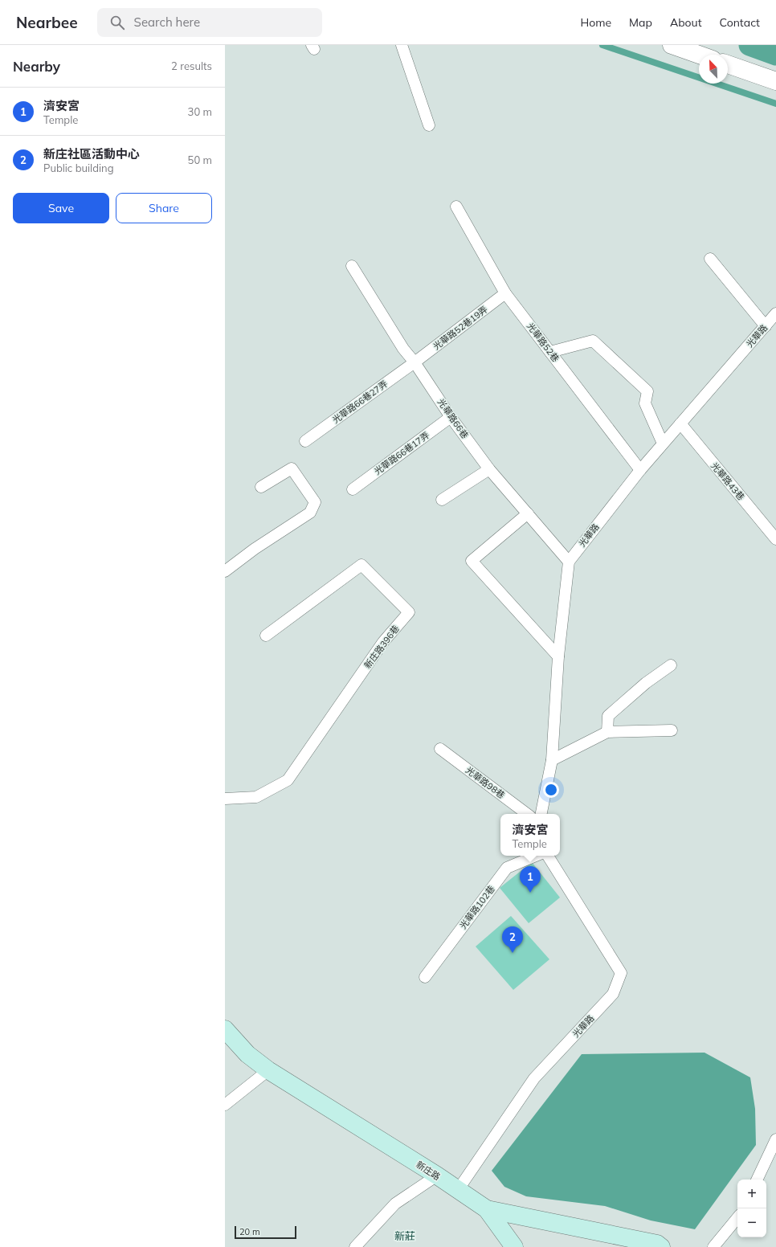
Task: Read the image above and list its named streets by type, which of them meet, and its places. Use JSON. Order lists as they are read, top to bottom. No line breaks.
{"streets":{"street":["新庄路"],"lane":["光華路52巷19弄","光華路","光華路52巷","光華路66巷27弄","光華路66巷","光華路66巷17弄","光華路43巷","新庄路396巷","光華路98巷","光華路102巷"]},"crossings":[["光華路52巷19弄","光華路52巷"],["光華路52巷19弄","光華路66巷27弄"],["光華路52巷19弄","光華路66巷"],["光華路","光華路52巷"],["光華路","光華路66巷"],["光華路","光華路43巷"],["光華路","新庄路"],["光華路66巷27弄","光華路66巷"],["光華路66巷","光華路66巷17弄"]],"districts":["新莊"],"scale_bar":"20 m","north":"top left","page":{"header":"Nearbee","search":"Search here","nav":["Home","Map","About","Contact"],"heading":["Nearby","2 results"],"list":[{"mark":"1","name":"濟安宮","note":"Temple","value":"30 m"},{"mark":"2","name":"新庄社區活動中心","note":"Public building","value":"50 m"}],"buttons":["Save","Share"],"popup":["濟安宮","Temple"],"pins":["1","2"],"map_buttons":["+","−"],"scale":"20 m"}}
